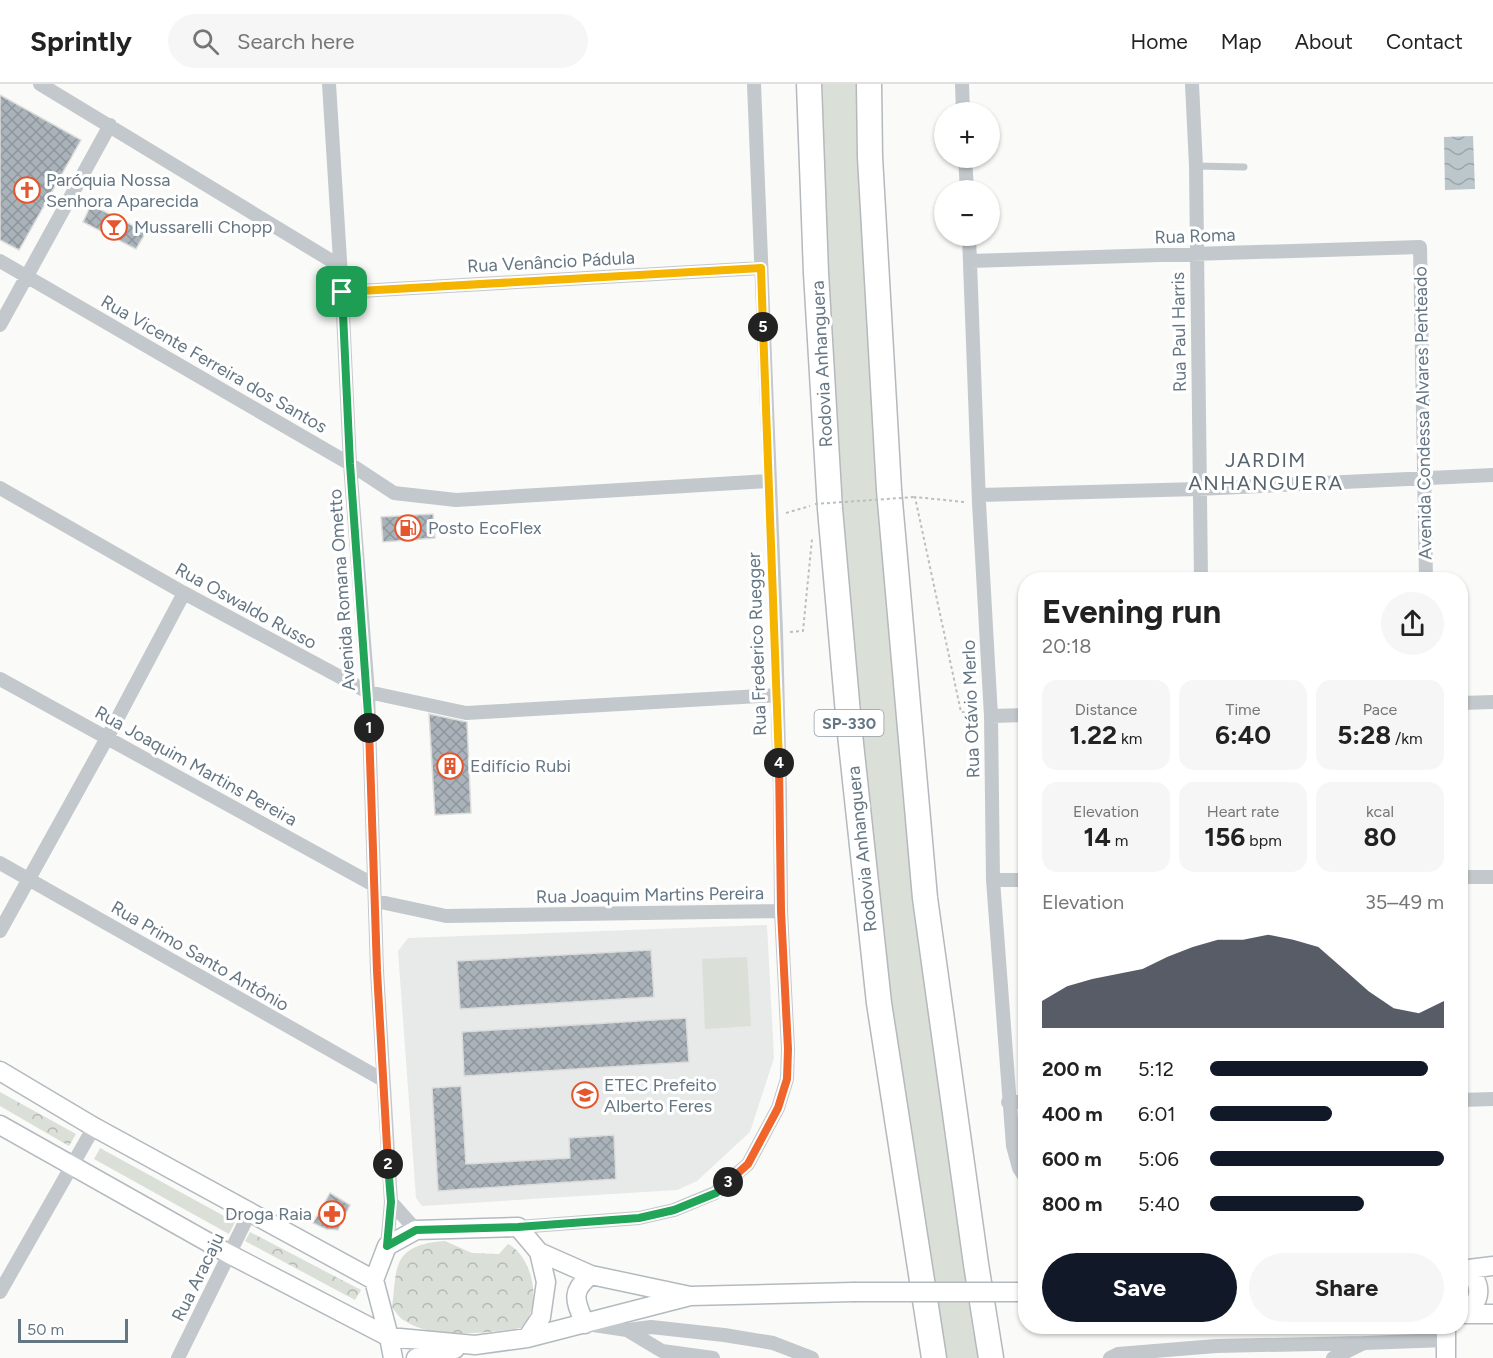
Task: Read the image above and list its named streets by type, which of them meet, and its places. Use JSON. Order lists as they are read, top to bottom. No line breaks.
{"streets":{"highway":["Rodovia Anhanguera","SP-330"],"street":["Rua Roma","Rua Venâncio Pádula","Rua Paul Harris","Rua Vicente Ferreira dos Santos","Avenida Condessa Alvares Penteado","Avenida Romana Ometto","Rua Oswaldo Russo","Rua Frederico Ruegger","Rua Otávio Merlo","Rua Joaquim Martins Pereira","Rua Primo Santo Antônio","Rua Aracaju"]},"crossings":[["Rua Roma","Rua Paul Harris"],["Rua Roma","Avenida Condessa Alvares Penteado"],["Rua Roma","Rua Otávio Merlo"],["Rua Venâncio Pádula","Avenida Romana Ometto"],["Rua Venâncio Pádula","Rua Frederico Ruegger"],["Rua Vicente Ferreira dos Santos","Avenida Romana Ometto"],["Rua Vicente Ferreira dos Santos","Rua Frederico Ruegger"],["Avenida Romana Ometto","Rua Oswaldo Russo"],["Avenida Romana Ometto","Rua Frederico Ruegger"],["Avenida Romana Ometto","Rua Joaquim Martins Pereira"],["Avenida Romana Ometto","Rua Primo Santo Antônio"],["Rua Oswaldo Russo","Rua Frederico Ruegger"],["Rua Frederico Ruegger","Rua Joaquim Martins Pereira"]],"districts":["JARDIM ANHANGUERA"],"places":{"church":["Paróquia Nossa Senhora Aparecida"],"bar":["Mussarelli Chopp"],"fuel station":["Posto EcoFlex"],"building":["Edifício Rubi"],"school or university":["ETEC Prefeito Alberto Feres"],"pharmacy":["Droga Raia"]},"scale_bar":"50 m","page":{"header":"Sprintly","search":"Search here","nav":["Home","Map","About","Contact"],"map_buttons":["+","−"],"pins":["5","1","4","2","3"],"heading":["Evening run","20:18"],"stats":[["Distance","1.22 km"],["Time","6:40"],["Pace","5:28 /km"],["Elevation","14 m"],["Heart rate","156 bpm"],["kcal","80"]],"chart":["Elevation","35–49 m"],"list":[{"name":"200 m","note":"5:12"},{"name":"400 m","note":"6:01"},{"name":"600 m","note":"5:06"},{"name":"800 m","note":"5:40"}],"buttons":["Save","Share"],"scale":"50 m"}}
